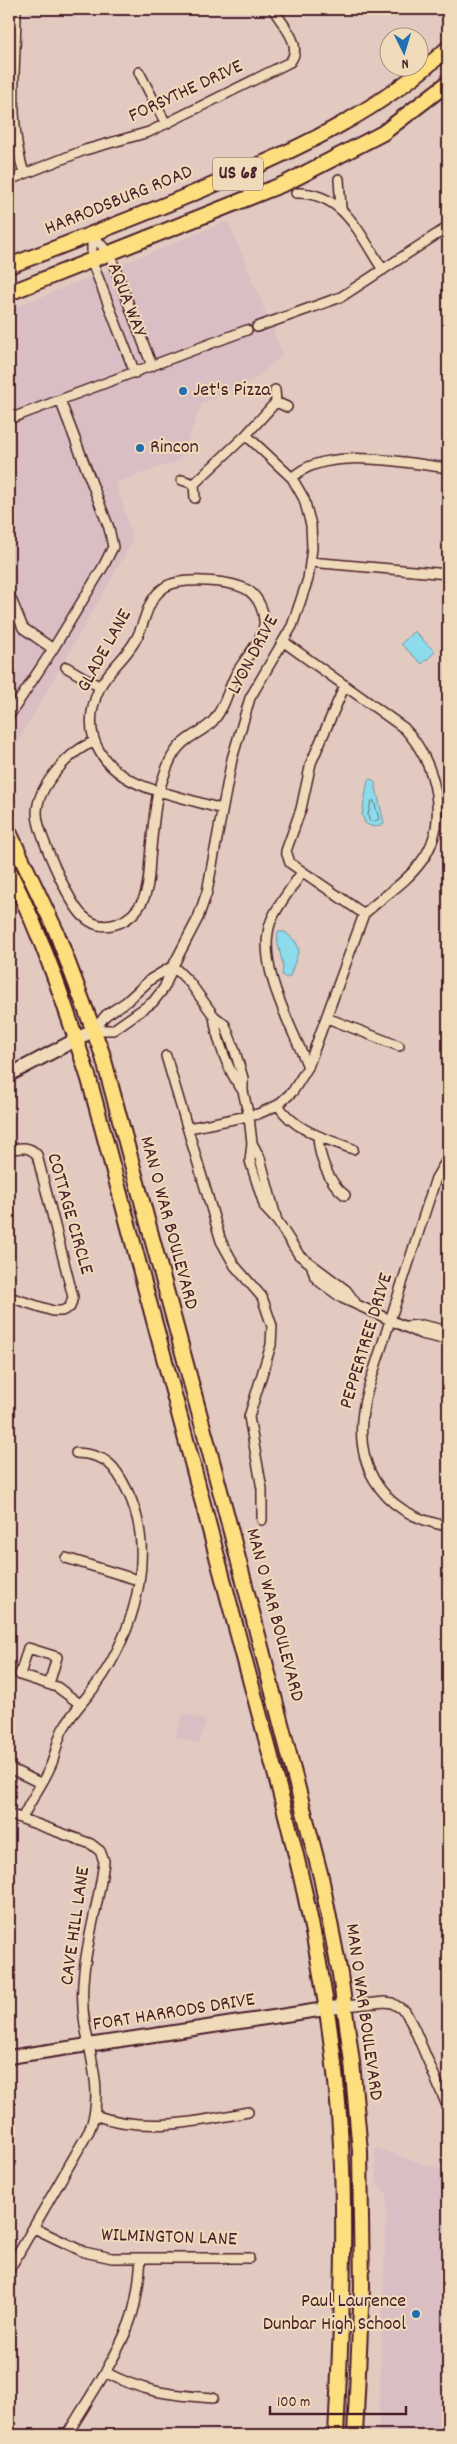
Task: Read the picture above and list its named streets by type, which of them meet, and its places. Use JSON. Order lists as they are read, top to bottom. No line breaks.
{"streets":{"main road":["US 68","HARRODSBURG ROAD","MAN O WAR BOULEVARD"],"street":["FORSYTHE DRIVE","AQUA WAY","GLADE LANE","LYON DRIVE","COTTAGE CIRCLE","PEPPERTREE DRIVE","CAVE HILL LANE","FORT HARRODS DRIVE","WILMINGTON LANE"]},"crossings":[["US 68","AQUA WAY"],["HARRODSBURG ROAD","AQUA WAY"],["LYON DRIVE","MAN O WAR BOULEVARD"],["MAN O WAR BOULEVARD","FORT HARRODS DRIVE"],["CAVE HILL LANE","FORT HARRODS DRIVE"],["CAVE HILL LANE","WILMINGTON LANE"]],"places":["Jet's Pizza","Rincon","Paul Laurence Dunbar High School"],"scale_bar":"100 m","north":"bottom"}
